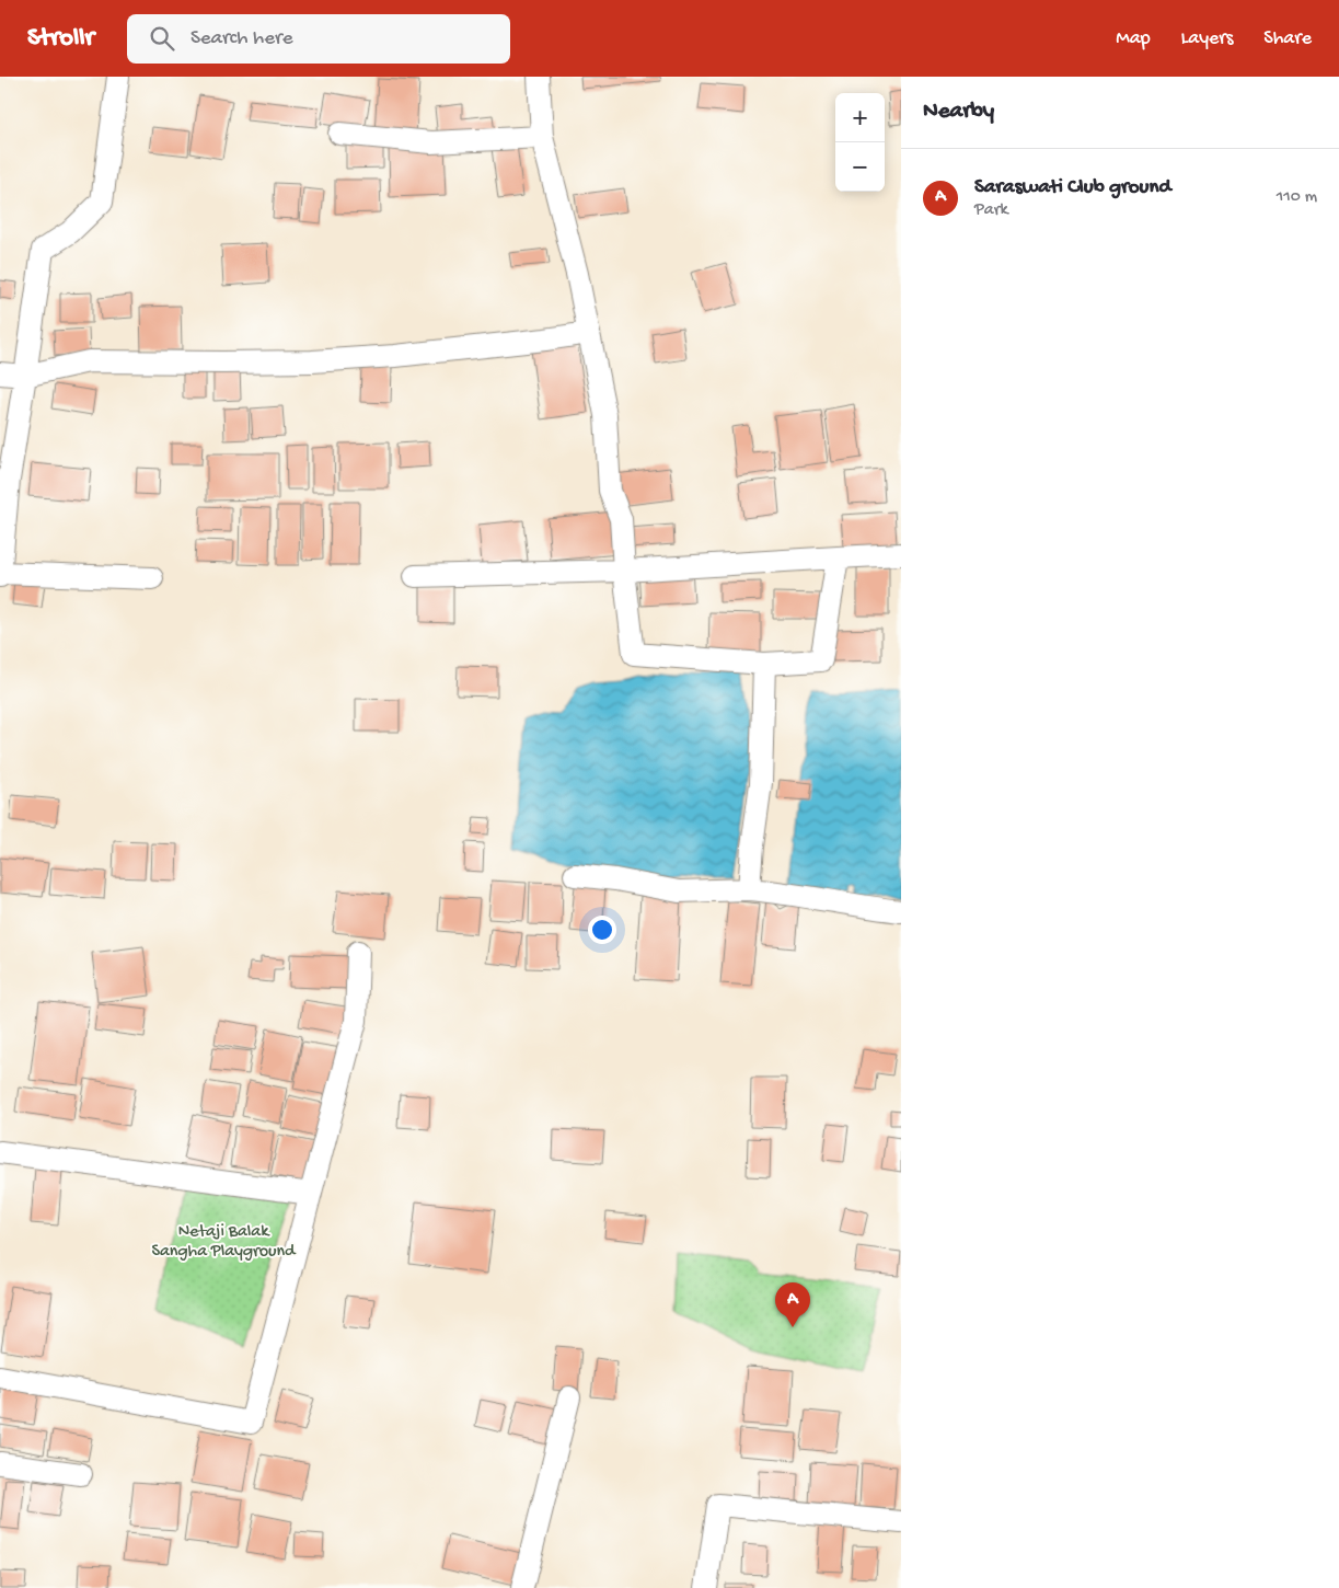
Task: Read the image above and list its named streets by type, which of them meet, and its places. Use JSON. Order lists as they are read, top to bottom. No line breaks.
{"parks":["Netaji Balak Sangha Playground"],"page":{"header":"Strollr","search":"Search here","nav":["Map","Layers","Share"],"heading":"Nearby","map_buttons":["+","−"],"list":[{"mark":"A","name":"Saraswati Club ground","note":"Park","value":"110 m"}],"pins":"A"}}
